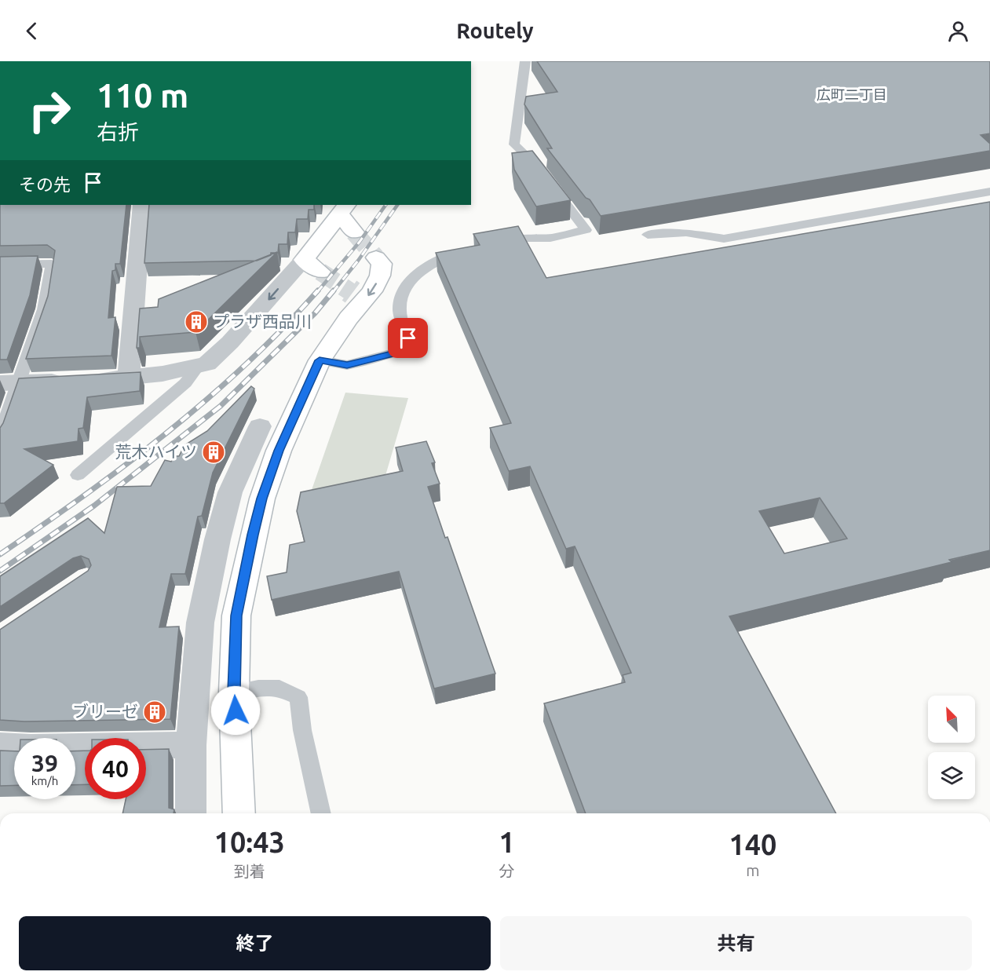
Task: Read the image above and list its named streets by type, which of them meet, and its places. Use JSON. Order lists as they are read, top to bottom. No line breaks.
{"districts":["広町二丁目"],"places":{"building":["プラザ西品川","荒木ハイツ","ブリーゼ"]},"north":"top left","page":{"header":"Routely","turn":["110 m","右折"],"then":"その先","speed":"39 km/h","limit":"40","eta":["10:43","到着","1","分","140","m"],"buttons":["終了","共有"]}}
